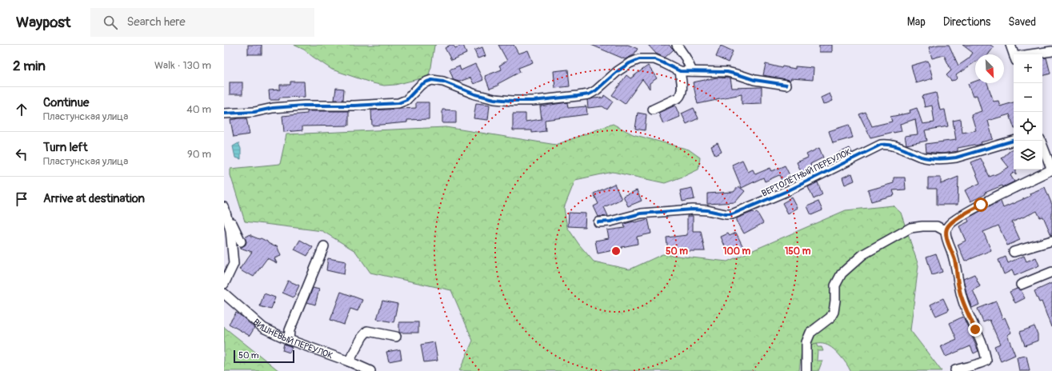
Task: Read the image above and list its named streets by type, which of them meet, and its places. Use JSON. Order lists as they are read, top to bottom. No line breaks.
{"streets":{"street":["ВЕРТОЛЁТНЫЙ ПЕРЕУЛОК","ВИШНЁВЫЙ ПЕРЕУЛОК"]},"scale_bar":"50 m","north":"bottom right","page":{"header":"Waypost","search":"Search here","nav":["Map","Directions","Saved"],"heading":["2 min","Walk · 130 m"],"map_buttons":["+","−"],"list":[["Continue","Пластунская улица","40 m"],["Turn left","Пластунская улица","90 m"],"Arrive at destination"],"scale":"50 m"},"rings":["50 m","100 m","150 m"]}
